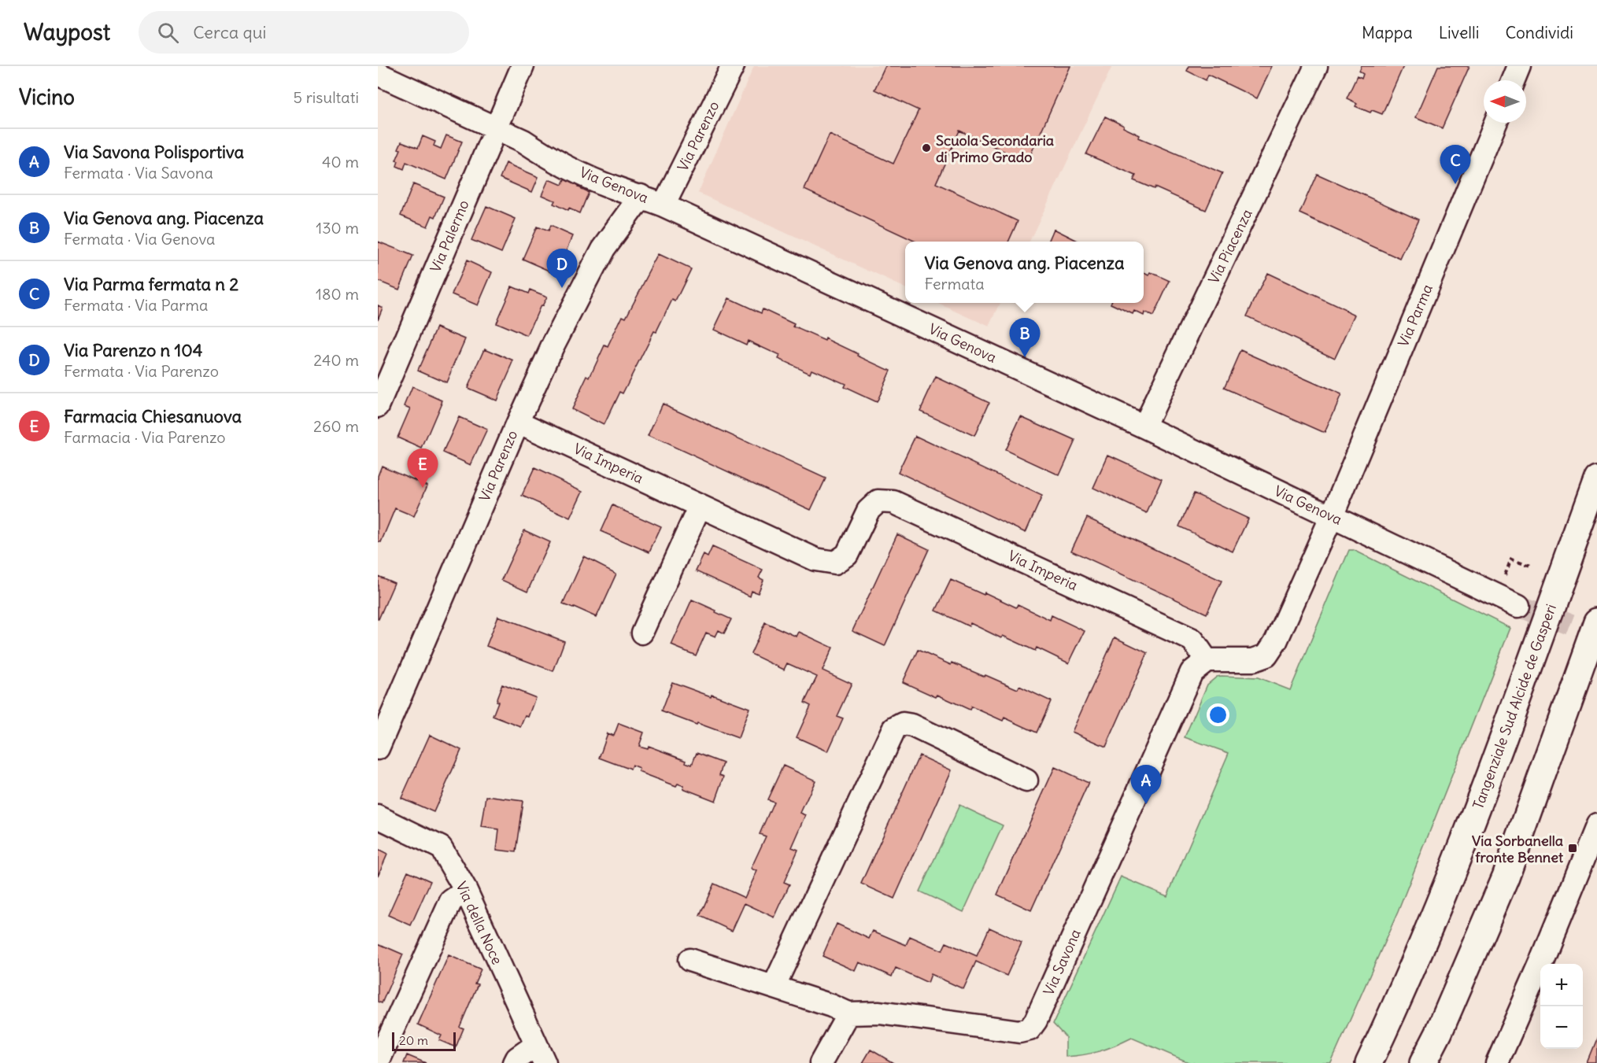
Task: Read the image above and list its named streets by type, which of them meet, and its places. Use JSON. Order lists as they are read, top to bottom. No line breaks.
{"streets":{"highway":["Tangenziale Sud Alcide de Gasperi"],"street":["Via Parenzo","Via Genova","Via Palermo","Via Piacenza","Via Parma","Via Imperia","Via della Noce","Via Savona"]},"crossings":[["Via Parenzo","Via Genova"],["Via Parenzo","Via Imperia"],["Via Genova","Via Palermo"],["Via Genova","Via Piacenza"],["Via Genova","Via Parma"],["Via Imperia","Via Savona"]],"places":{"other":["Scuola Secondaria di Primo Grado"],"transit":["Via Sorbanella fronte Bennet"]},"scale_bar":"20 m","north":"left","page":{"header":"Waypost","search":"Cerca qui","nav":["Mappa","Livelli","Condividi"],"heading":["Vicino","5 risultati"],"list":[{"mark":"A","name":"Via Savona Polisportiva","note":"Fermata · Via Savona","value":"40 m"},{"mark":"B","name":"Via Genova ang. Piacenza","note":"Fermata · Via Genova","value":"130 m"},{"mark":"C","name":"Via Parma fermata n 2","note":"Fermata · Via Parma","value":"180 m"},{"mark":"D","name":"Via Parenzo n 104","note":"Fermata · Via Parenzo","value":"240 m"},{"mark":"E","name":"Farmacia Chiesanuova","note":"Farmacia · Via Parenzo","value":"260 m"}],"pins":["C","D","B","E","A"],"popup":["Via Genova ang. Piacenza","Fermata"],"map_buttons":["+","−"],"scale":"20 m"}}
